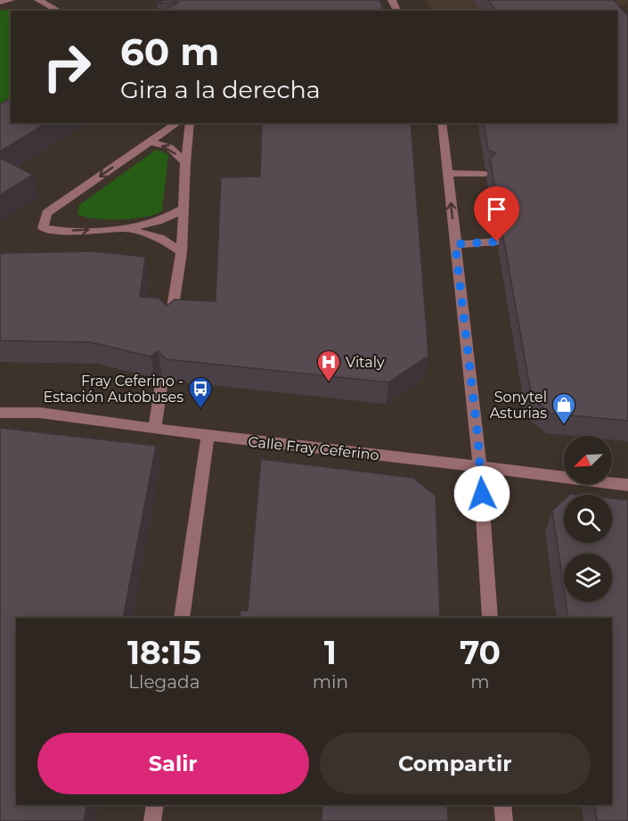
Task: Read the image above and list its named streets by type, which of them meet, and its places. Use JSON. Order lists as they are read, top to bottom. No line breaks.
{"streets":{"street":["Calle Fray Ceferino"]},"places":{"hospital":["Vitaly"],"bus stop":["Fray Ceferino - Estación Autobuses"],"shop":["Sonytel Asturias"]},"north":"bottom left","page":{"turn":["60 m","Gira a la derecha"],"eta":["18:15","Llegada","1","min","70","m"],"buttons":["Salir","Compartir"]}}
